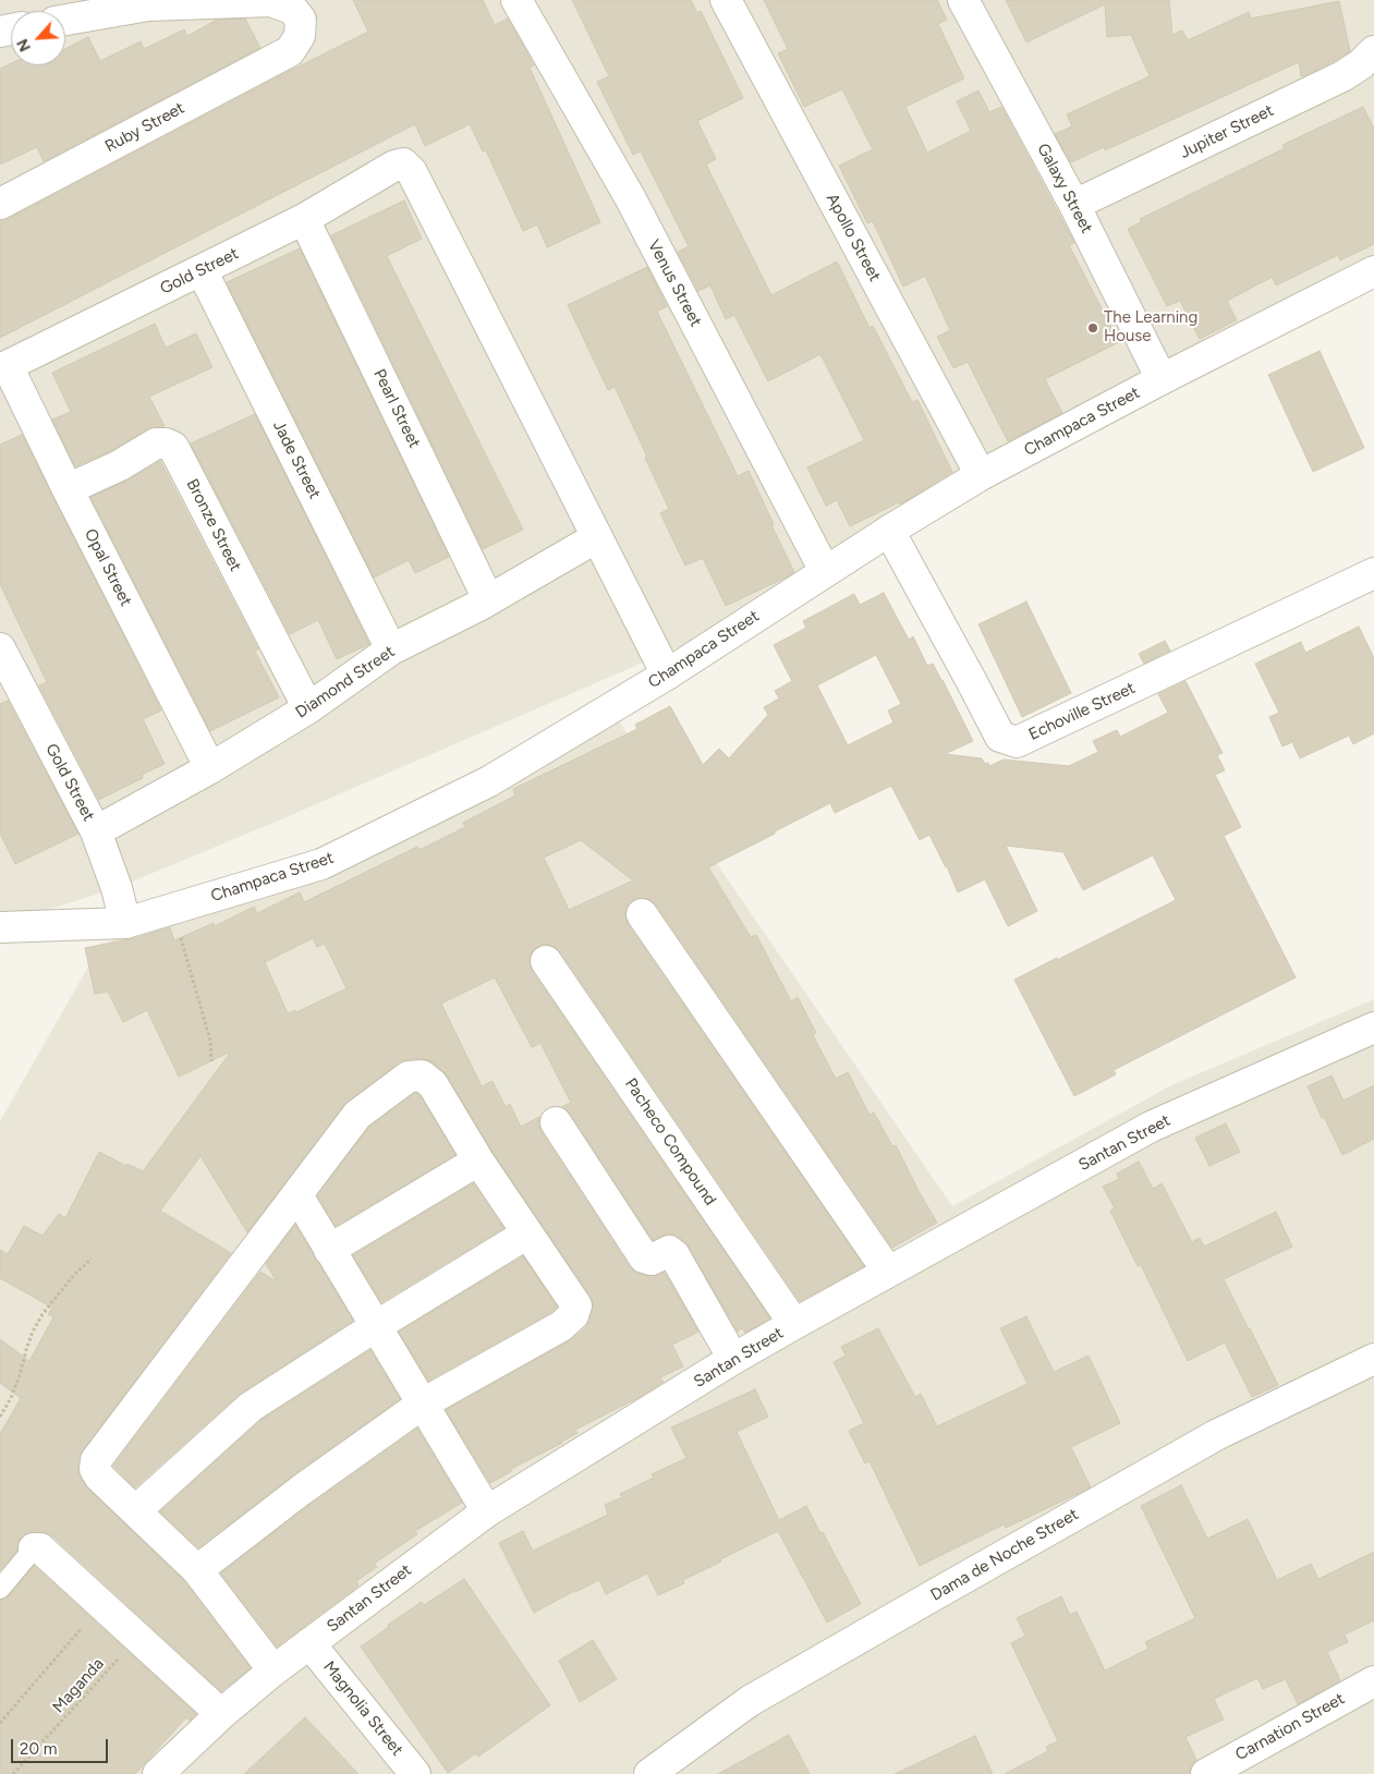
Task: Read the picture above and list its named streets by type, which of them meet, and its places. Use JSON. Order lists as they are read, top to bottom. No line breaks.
{"streets":{"street":["Ruby Street","Jupiter Street","Galaxy Street","Apollo Street","Gold Street","Venus Street","Pearl Street","Champaca Street","Jade Street","Bronze Street","Opal Street","Diamond Street","Echoville Street","Pacheco Compound","Santan Street","Dama de Noche Street","Magnolia Street","Carnation Street"],"path":["Maganda"]},"crossings":[["Jupiter Street","Galaxy Street"],["Galaxy Street","Champaca Street"],["Apollo Street","Champaca Street"],["Gold Street","Pearl Street"],["Gold Street","Champaca Street"],["Gold Street","Jade Street"],["Gold Street","Opal Street"],["Gold Street","Diamond Street"],["Venus Street","Champaca Street"],["Pearl Street","Diamond Street"],["Champaca Street","Echoville Street"],["Jade Street","Diamond Street"],["Bronze Street","Opal Street"],["Bronze Street","Diamond Street"],["Opal Street","Diamond Street"],["Pacheco Compound","Santan Street"],["Santan Street","Magnolia Street"]],"places":["The Learning House"],"scale_bar":"20 m","north":"bottom left"}
